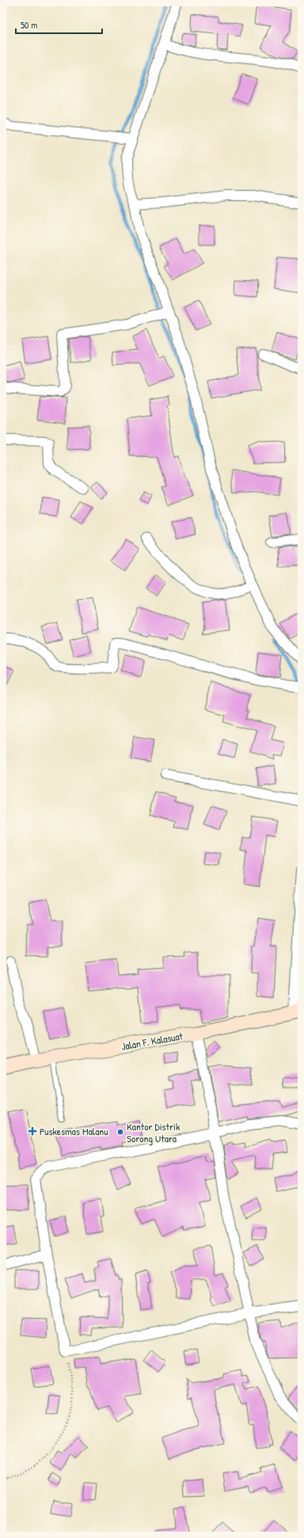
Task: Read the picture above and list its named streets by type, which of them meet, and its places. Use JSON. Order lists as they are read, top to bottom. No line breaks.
{"streets":{"street":["Jalan F. Kalasuat"]},"places":{"health":["Puskesmas Malanu"],"other":["Kantor Distrik Sorong Utara"]},"scale_bar":"50 m"}
